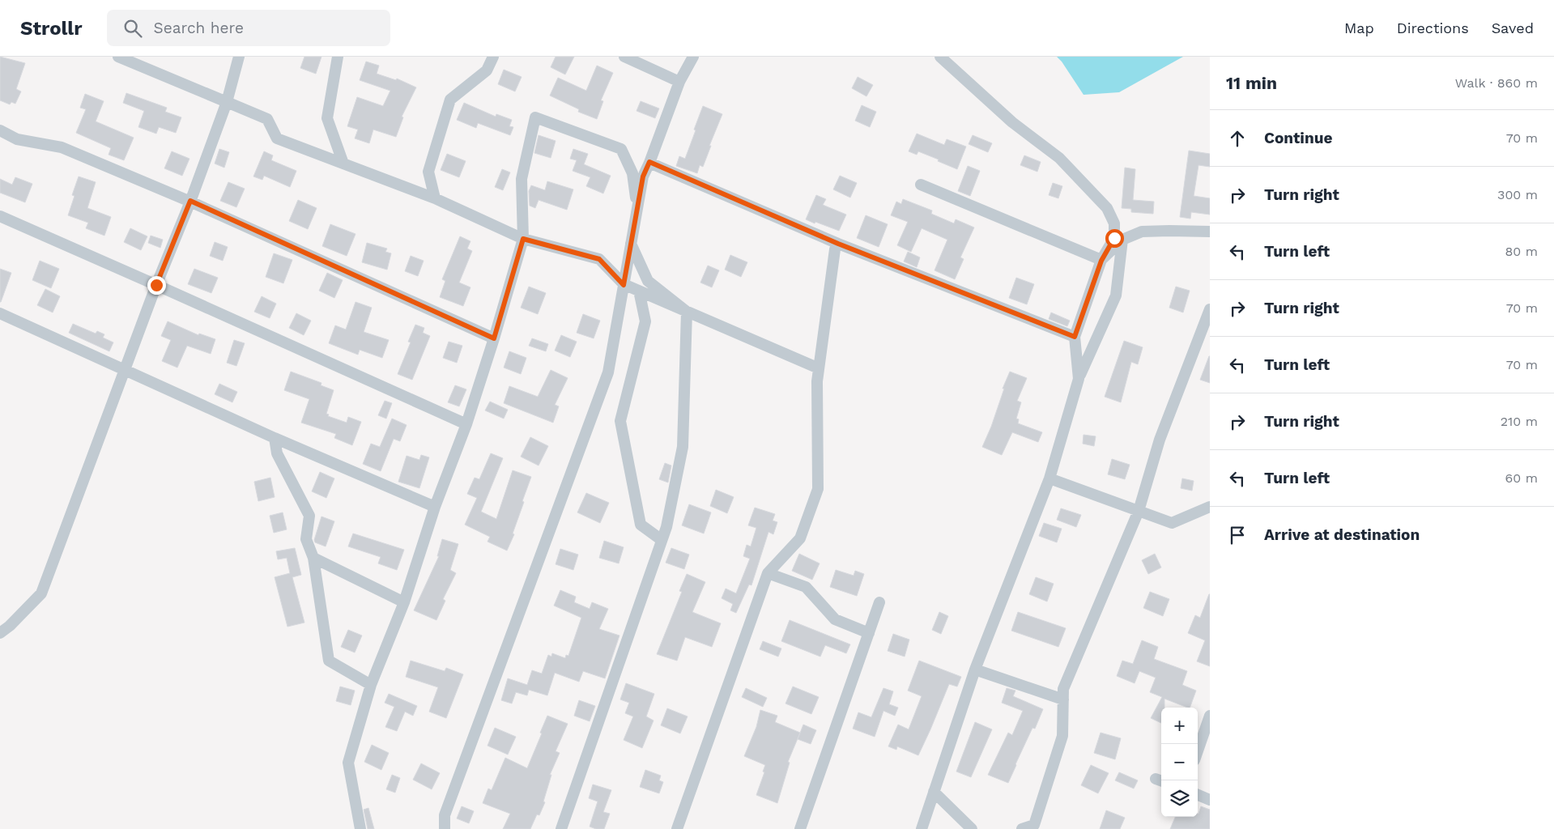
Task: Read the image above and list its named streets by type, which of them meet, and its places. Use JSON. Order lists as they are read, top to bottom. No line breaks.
{"page":{"header":"Strollr","search":"Search here","nav":["Map","Directions","Saved"],"heading":["11 min","Walk · 860 m"],"list":[["Continue","70 m"],["Turn right","300 m"],["Turn left","80 m"],["Turn right","70 m"],["Turn left","70 m"],["Turn right","210 m"],["Turn left","60 m"],"Arrive at destination"],"map_buttons":["+","−"]}}
